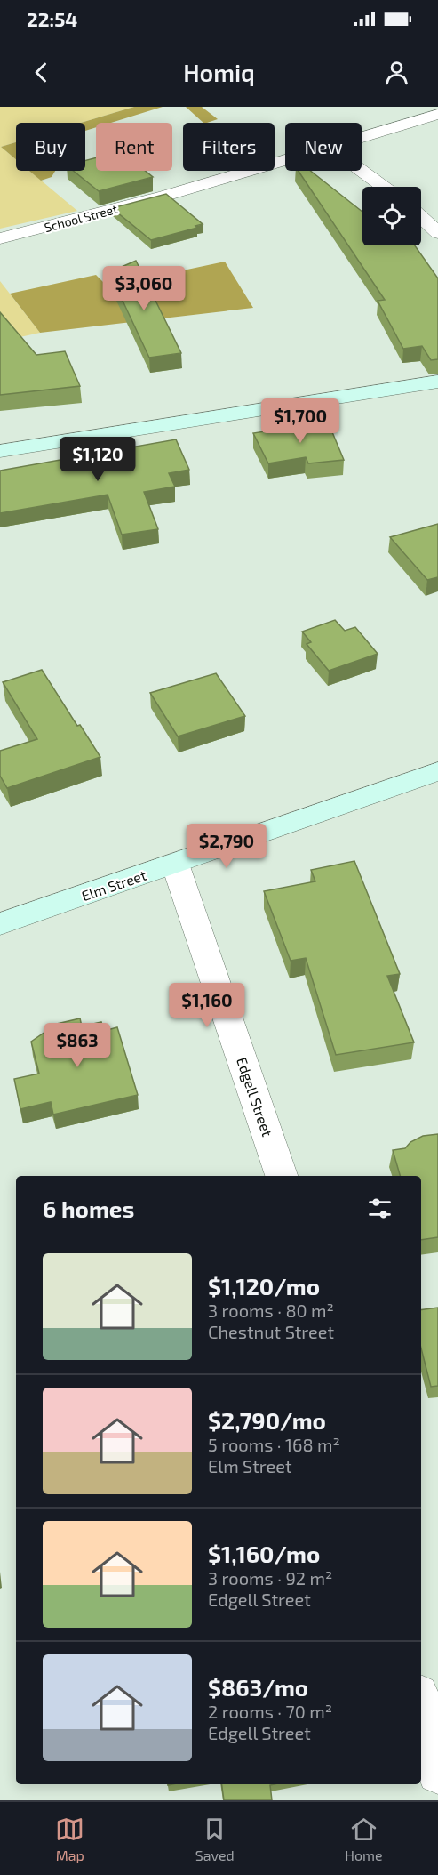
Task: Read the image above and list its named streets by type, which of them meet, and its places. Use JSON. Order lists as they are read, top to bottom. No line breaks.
{"streets":{"street":["School Street","Elm Street","Edgell Street"]},"crossings":[["Elm Street","Edgell Street"]],"page":{"status":"22:54","header":"Homiq","chip":["Buy","Rent","Filters","New"],"price":["$3,060","$1,700","$1,120","$2,790","$1,160","$863"],"heading":"6 homes","list":[{"name":"$1,120/mo","note":"3 rooms · 80 m² · Chestnut Street"},{"name":"$2,790/mo","note":"5 rooms · 168 m² · Elm Street"},{"name":"$1,160/mo","note":"3 rooms · 92 m² · Edgell Street"},{"name":"$863/mo","note":"2 rooms · 70 m² · Edgell Street"}],"tabs":["Map","Saved","Home"]}}
